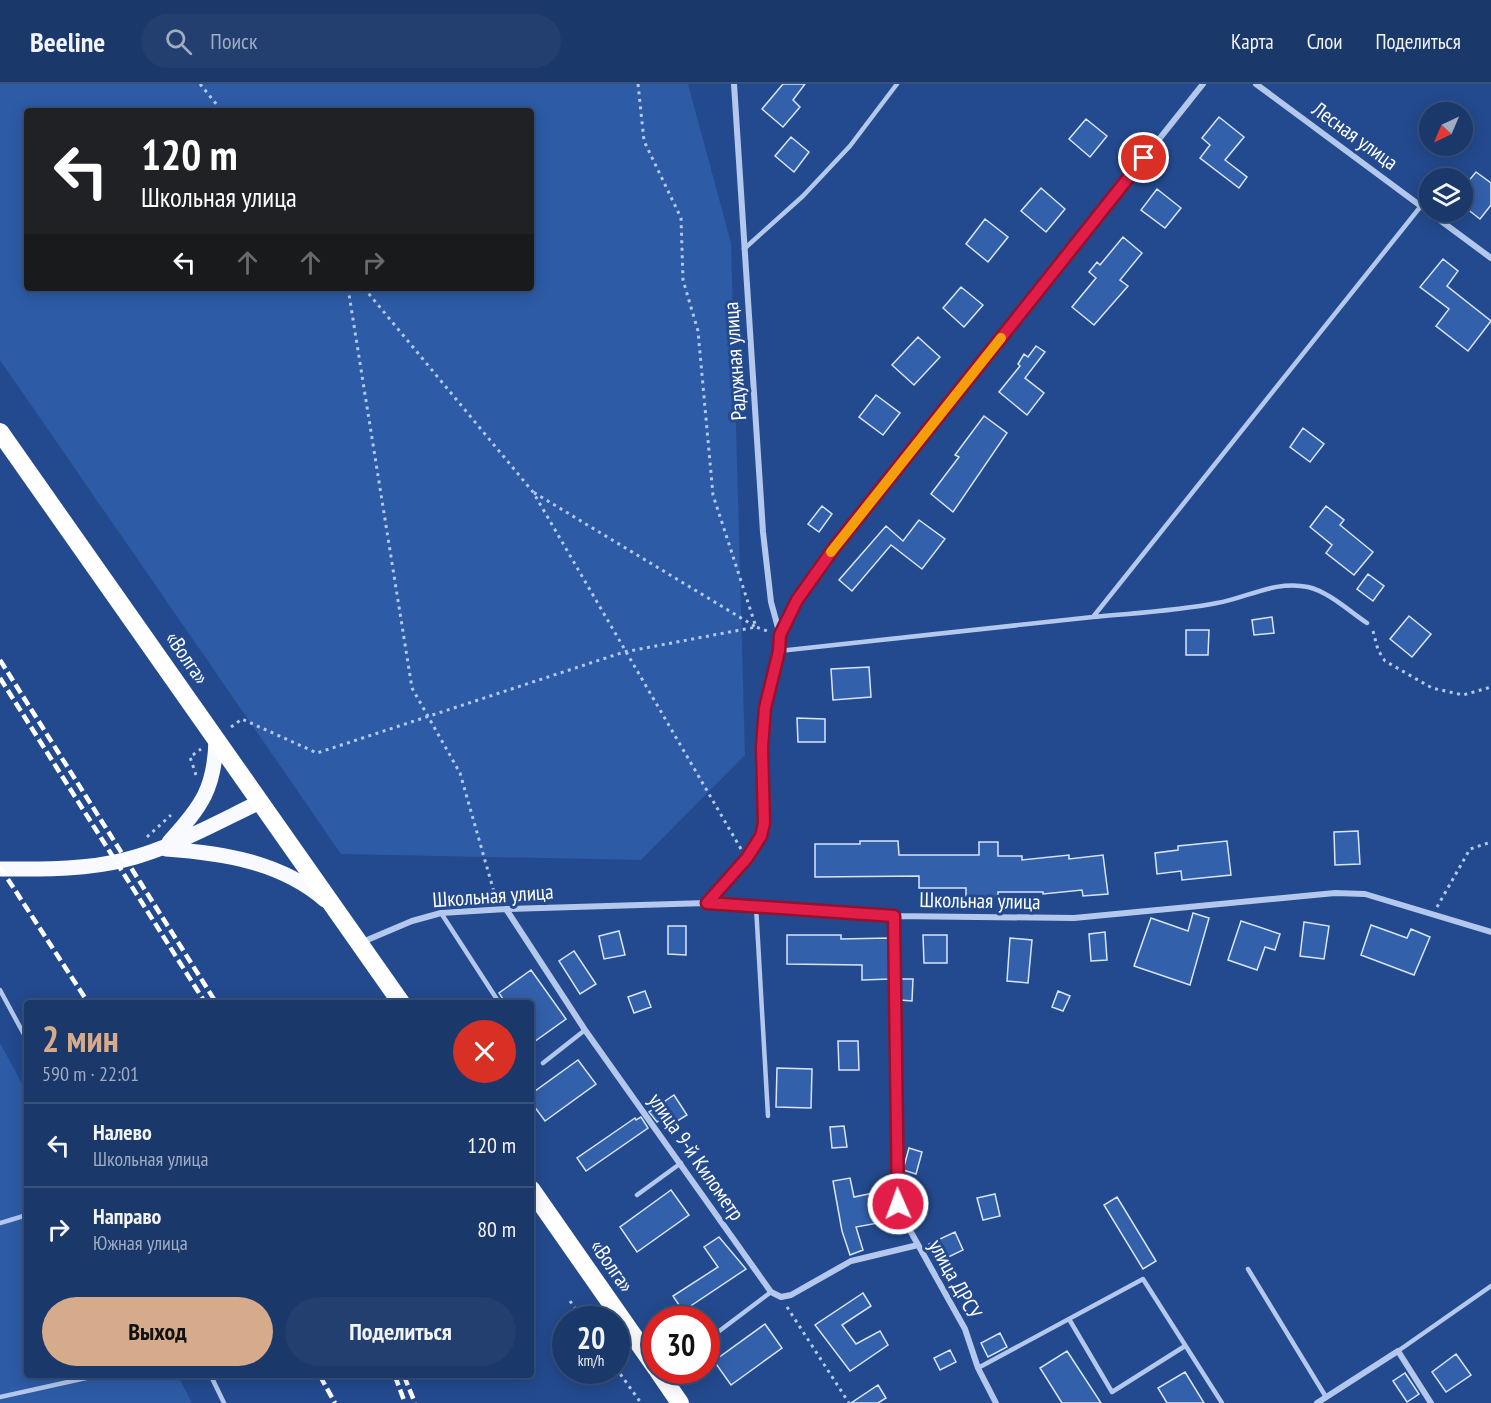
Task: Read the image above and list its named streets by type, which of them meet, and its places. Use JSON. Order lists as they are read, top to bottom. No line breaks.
{"streets":{"highway":["«Волга»"],"street":["Лесная улица","Радужная улица","Школьная улица","улица 9-й Километр","улица ДРСУ"]},"crossings":[["«Волга»","Школьная улица"],["Школьная улица","улица 9-й Километр"],["Школьная улица","улица ДРСУ"]],"north":"bottom left","page":{"header":"Beeline","search":"Поиск","nav":["Карта","Слои","Поделиться"],"turn":["120 m","Школьная улица"],"heading":["2 мин","590 m · 22:01"],"list":[{"name":"Налево","note":"Школьная улица","value":"120 m"},{"name":"Направо","note":"Южная улица","value":"80 m"}],"buttons":["Выход","Поделиться"],"speed":"20 km/h","limit":"30"}}
